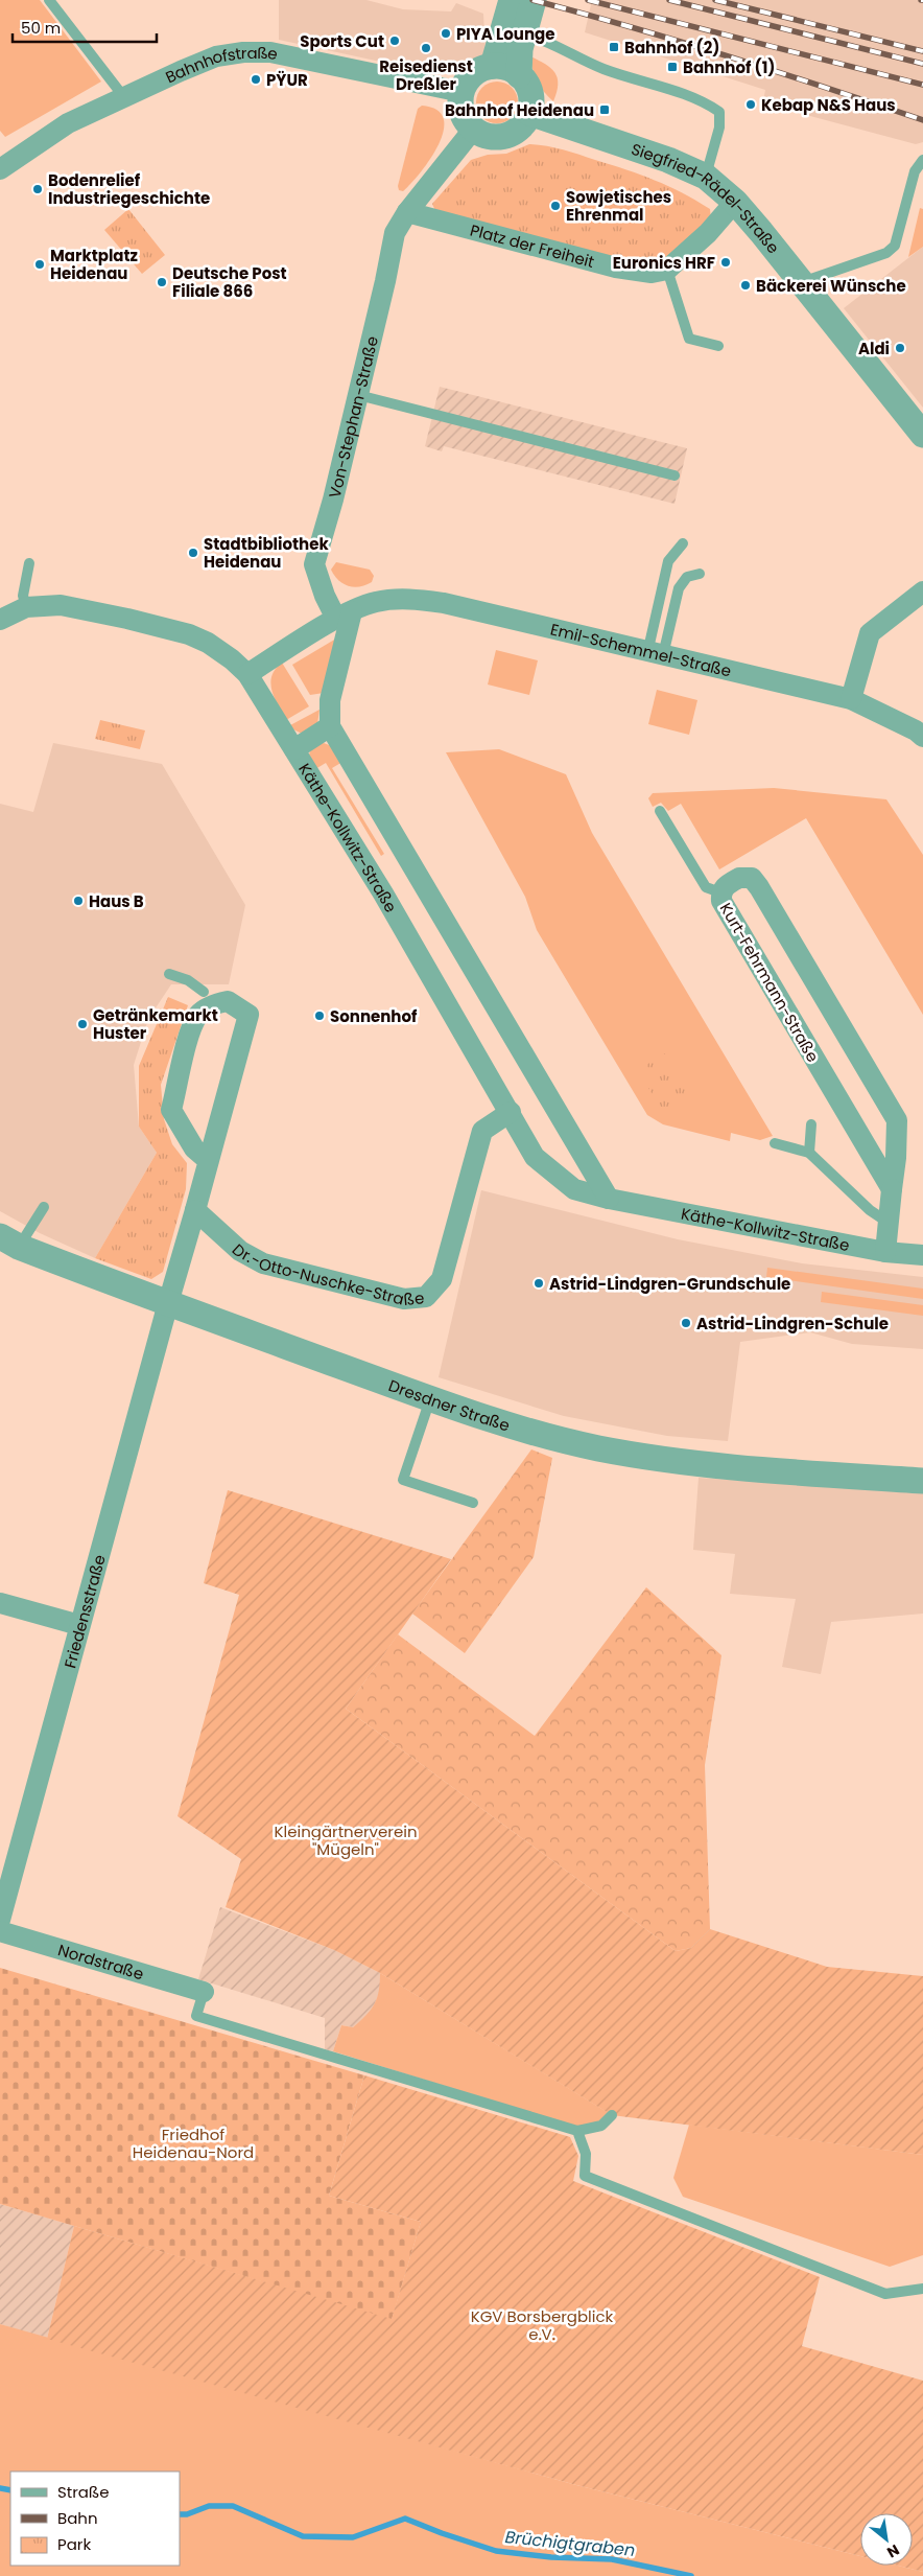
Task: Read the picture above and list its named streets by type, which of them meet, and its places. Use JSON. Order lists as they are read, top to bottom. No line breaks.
{"streets":{"street":["Bahnhofstraße","Siegfried-Rädel-Straße","Platz der Freiheit","Von-Stephan-Straße","Emil-Schemmel-Straße","Käthe-Kollwitz-Straße","Kurt-Fehrmann-Straße","Dr.-Otto-Nuschke-Straße","Dresdner Straße","Friedensstraße","Nordstraße"]},"crossings":[["Bahnhofstraße","Siegfried-Rädel-Straße"],["Platz der Freiheit","Von-Stephan-Straße"],["Von-Stephan-Straße","Emil-Schemmel-Straße"],["Emil-Schemmel-Straße","Käthe-Kollwitz-Straße"],["Käthe-Kollwitz-Straße","Kurt-Fehrmann-Straße"],["Käthe-Kollwitz-Straße","Dr.-Otto-Nuschke-Straße"],["Dresdner Straße","Friedensstraße"]],"water":["Brüchigtgraben"],"parks":["Kleingärtnerverein \"Mügeln\"","Friedhof Heidenau-Nord","KGV Borsbergblick e.V."],"places":{"other":["PIYA Lounge","Sports Cut","Reisedienst Dreßler","PŸUR","Kebap N&S Haus","Bodenrelief Industriegeschichte","Sowjetisches Ehrenmal","Euronics HRF","Marktplatz Heidenau","Deutsche Post Filiale 866","Bäckerei Wünsche","Aldi","Stadtbibliothek Heidenau","Haus B","Sonnenhof","Getränkemarkt Huster","Astrid-Lindgren-Grundschule","Astrid-Lindgren-Schule"],"transit":["Bahnhof (2)","Bahnhof (1)","Bahnhof Heidenau"]},"legend":["Straße","Bahn","Park"],"scale_bar":"50 m","north":"bottom right"}
